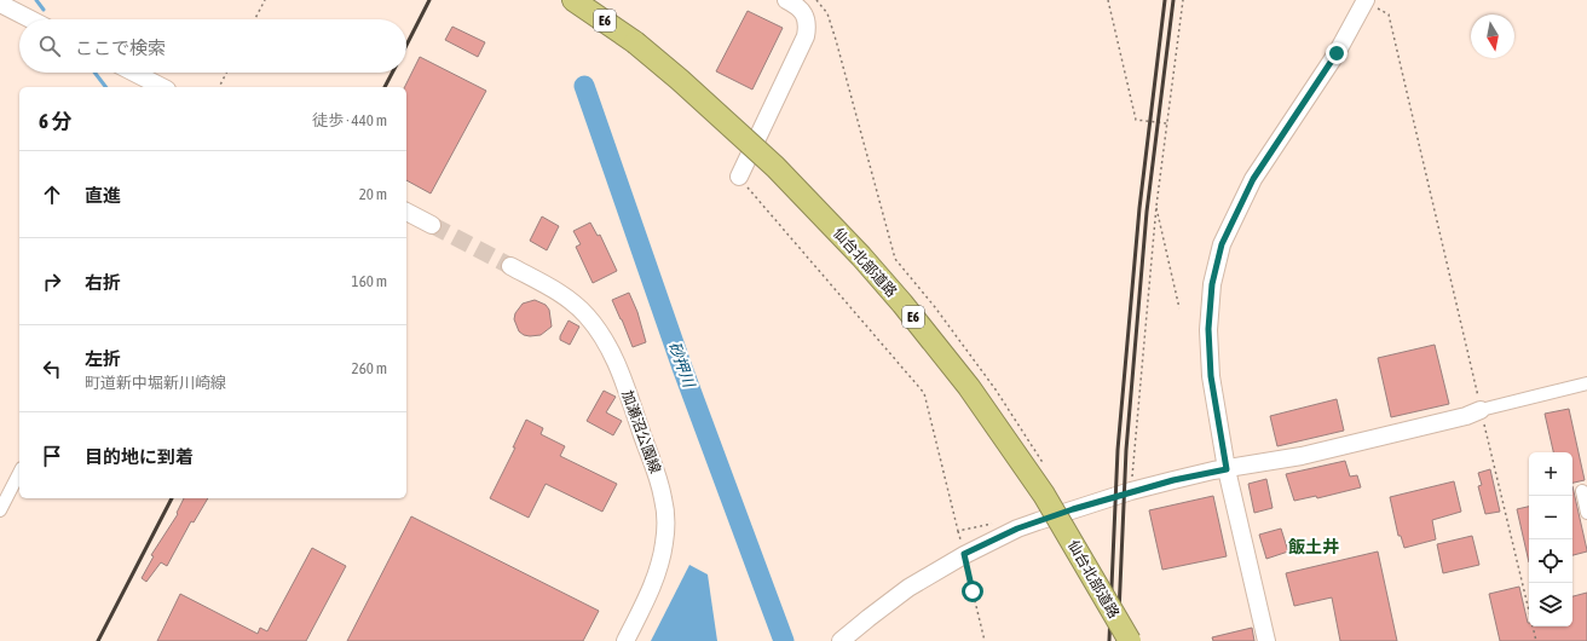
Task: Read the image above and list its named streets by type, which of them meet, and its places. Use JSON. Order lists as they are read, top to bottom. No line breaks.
{"streets":{"highway":["E6","仙台北部道路"],"street":["加瀬沼公園線"]},"districts":["飯土井"],"water":["砂押川"],"north":"bottom","page":{"search":"ここで検索","heading":["6 分","徒歩 · 440 m"],"list":[["直進","20 m"],["右折","160 m"],["左折","町道新中堀新川崎線","260 m"],"目的地に到着"],"map_buttons":["+","−"]}}
